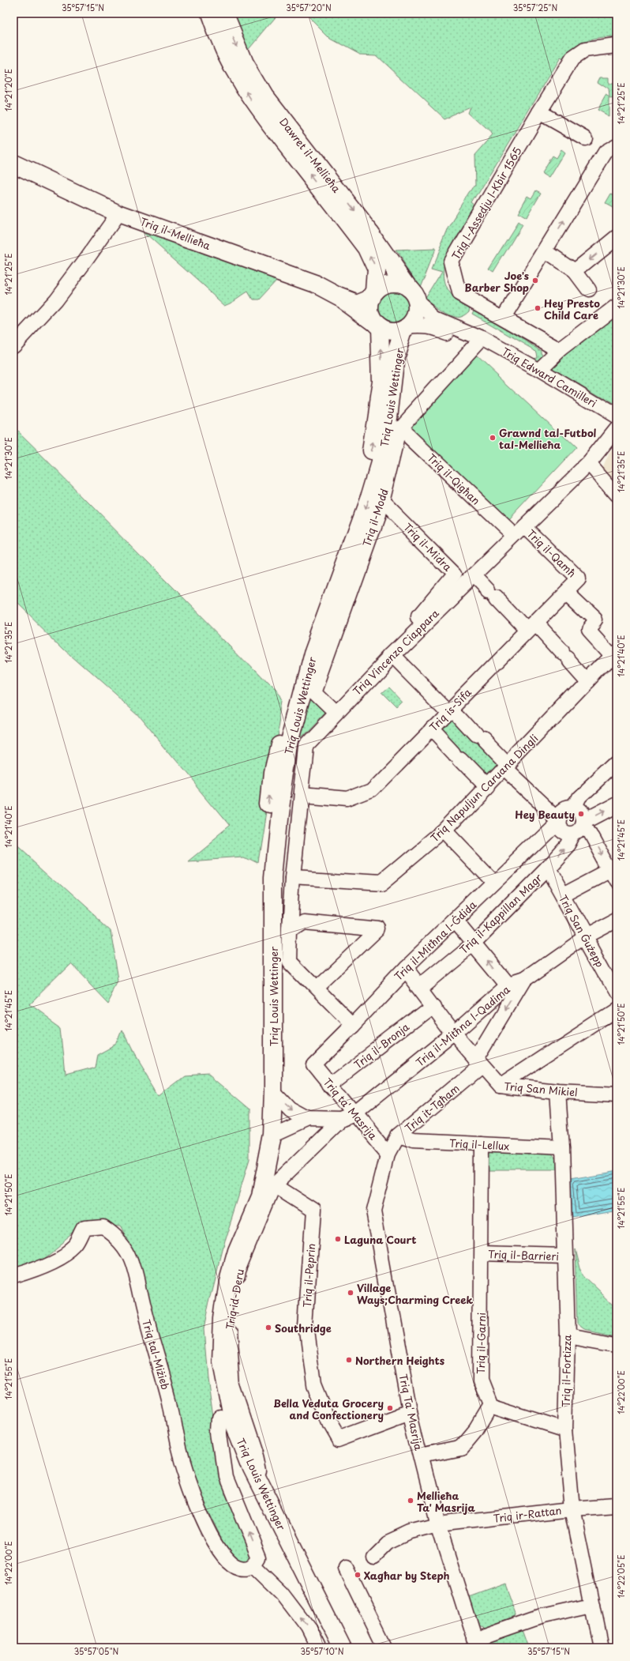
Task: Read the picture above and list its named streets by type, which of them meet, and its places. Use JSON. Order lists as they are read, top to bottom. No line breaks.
{"streets":{"main road":["Dawret il-Mellieħa","Triq il-Mellieħa","Triq Louis Wettinger"],"street":["Triq l-Assedju l-Kbir 1565","Triq Edward Camilleri","Triq il-Qigħan","Triq il-Modd","Triq il-Midra","Triq il-Qamħ","Triq Vincenzo Ciappara","Triq is-Sifa","Triq Napuljun Caruana Dingli","Triq il-Kappillan Magr","Triq San Ġużepp","Triq il-Mitħna l-Ġdida","Triq il-Mitħna l-Qadima","Triq il-Bronja","Triq San Mikiel","Triq it-Tgħam","Triq ta' Masrija","Triq il-Lellux","Triq il-Barrieri","Triq il-Peprin","Triq id-Deru","Triq il-Garni","Triq tal-Miżieb","Triq il-Fortizza","Triq Ta' Masrija","Triq ir-Rattan"]},"crossings":[["Dawret il-Mellieħa","Triq il-Mellieħa"],["Dawret il-Mellieħa","Triq Edward Camilleri"],["Dawret il-Mellieħa","Triq Louis Wettinger"],["Triq il-Mellieħa","Triq Edward Camilleri"],["Triq il-Mellieħa","Triq Louis Wettinger"],["Triq Edward Camilleri","Triq Louis Wettinger"],["Triq Edward Camilleri","Triq il-Modd"],["Triq Louis Wettinger","Triq il-Mitħna l-Qadima"],["Triq Louis Wettinger","Triq id-Deru"],["Triq il-Qigħan","Triq il-Modd"],["Triq il-Modd","Triq il-Midra"],["Triq il-Modd","Triq Vincenzo Ciappara"],["Triq il-Qamħ","Triq Vincenzo Ciappara"],["Triq il-Qamħ","Triq is-Sifa"],["Triq il-Qamħ","Triq Napuljun Caruana Dingli"],["Triq Vincenzo Ciappara","Triq is-Sifa"],["Triq Vincenzo Ciappara","Triq Napuljun Caruana Dingli"],["Triq Vincenzo Ciappara","Triq il-Mitħna l-Ġdida"],["Triq il-Kappillan Magr","Triq San Ġużepp"],["Triq il-Kappillan Magr","Triq il-Mitħna l-Ġdida"],["Triq il-Kappillan Magr","Triq San Mikiel"],["Triq San Ġużepp","Triq il-Mitħna l-Qadima"],["Triq il-Mitħna l-Ġdida","Triq San Mikiel"],["Triq il-Mitħna l-Ġdida","Triq ta' Masrija"],["Triq il-Mitħna l-Qadima","Triq San Mikiel"],["Triq il-Mitħna l-Qadima","Triq it-Tgħam"],["Triq il-Mitħna l-Qadima","Triq ta' Masrija"],["Triq il-Mitħna l-Qadima","Triq id-Deru"],["Triq il-Bronja","Triq San Mikiel"],["Triq il-Bronja","Triq ta' Masrija"],["Triq San Mikiel","Triq it-Tgħam"],["Triq San Mikiel","Triq il-Fortizza"],["Triq it-Tgħam","Triq ta' Masrija"],["Triq it-Tgħam","Triq il-Lellux"],["Triq it-Tgħam","Triq Ta' Masrija"],["Triq ta' Masrija","Triq Ta' Masrija"],["Triq il-Lellux","Triq il-Garni"],["Triq il-Lellux","Triq il-Fortizza"],["Triq il-Barrieri","Triq il-Garni"],["Triq il-Barrieri","Triq il-Fortizza"],["Triq il-Peprin","Triq id-Deru"],["Triq il-Peprin","Triq Ta' Masrija"],["Triq il-Fortizza","Triq ir-Rattan"],["Triq Ta' Masrija","Triq ir-Rattan"]],"one_way":["Triq it-Tgħam"],"places":["Joe's Barber Shop","Hey Presto Child Care","Grawnd tal-Futbol tal-Mellieħa","Hey Beauty","Laguna Court","Village Ways;Charming Creek","Southridge","Northern Heights","Bella Veduta Grocery and Confectionery","Mellieħa Ta' Masrija","Xagħar by Steph"],"coordinates":["35°57'15\"N","35°57'20\"N","35°57'25\"N","14°21'20\"E","14°21'25\"E","14°21'30\"E","14°21'35\"E","14°21'40\"E","14°21'45\"E","14°21'50\"E","14°21'55\"E","14°22'00\"E","14°22'05\"E","35°57'05\"N","35°57'10\"N"]}
